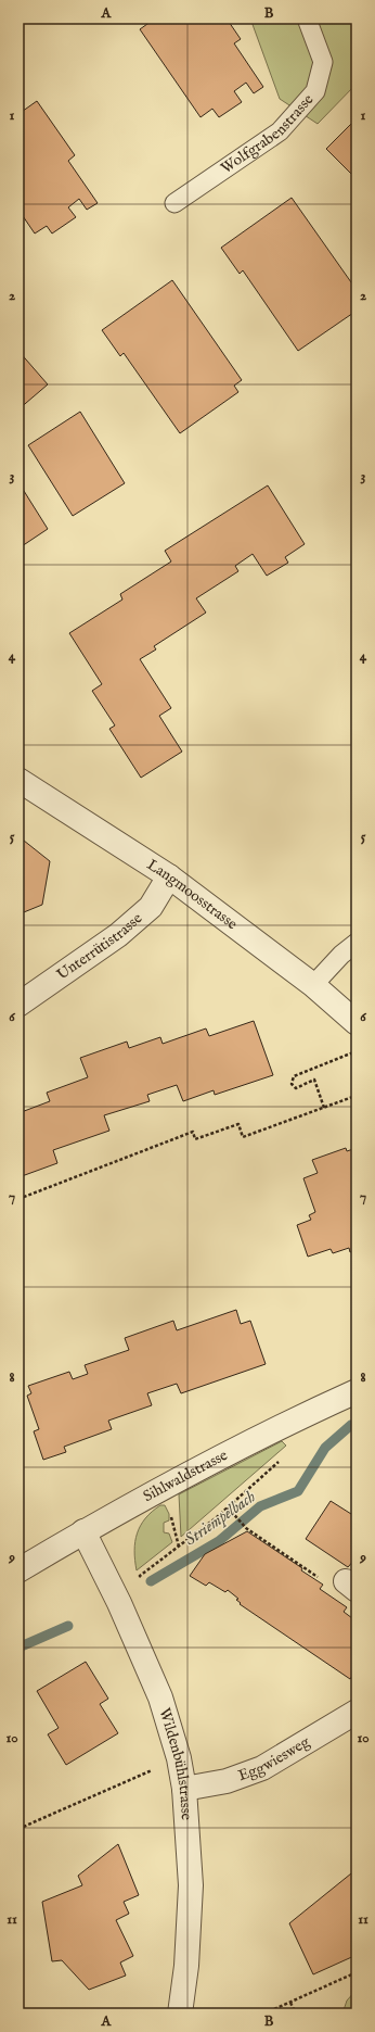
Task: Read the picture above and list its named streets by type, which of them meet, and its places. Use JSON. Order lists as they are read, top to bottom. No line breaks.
{"streets":{"street":["Langmoosstrasse","Unterrütistrasse","Sihlwaldstrasse","Eggwiesweg","Wildenbühlstrasse"],"lane":["Wolfgrabenstrasse"]},"crossings":[["Langmoosstrasse","Unterrütistrasse"],["Sihlwaldstrasse","Wildenbühlstrasse"],["Eggwiesweg","Wildenbühlstrasse"]],"water":["Striempelbach"],"grid":{"columns":["A","B"],"rows":["1","2","3","4","5","6","7","8","9","10","11"]}}
